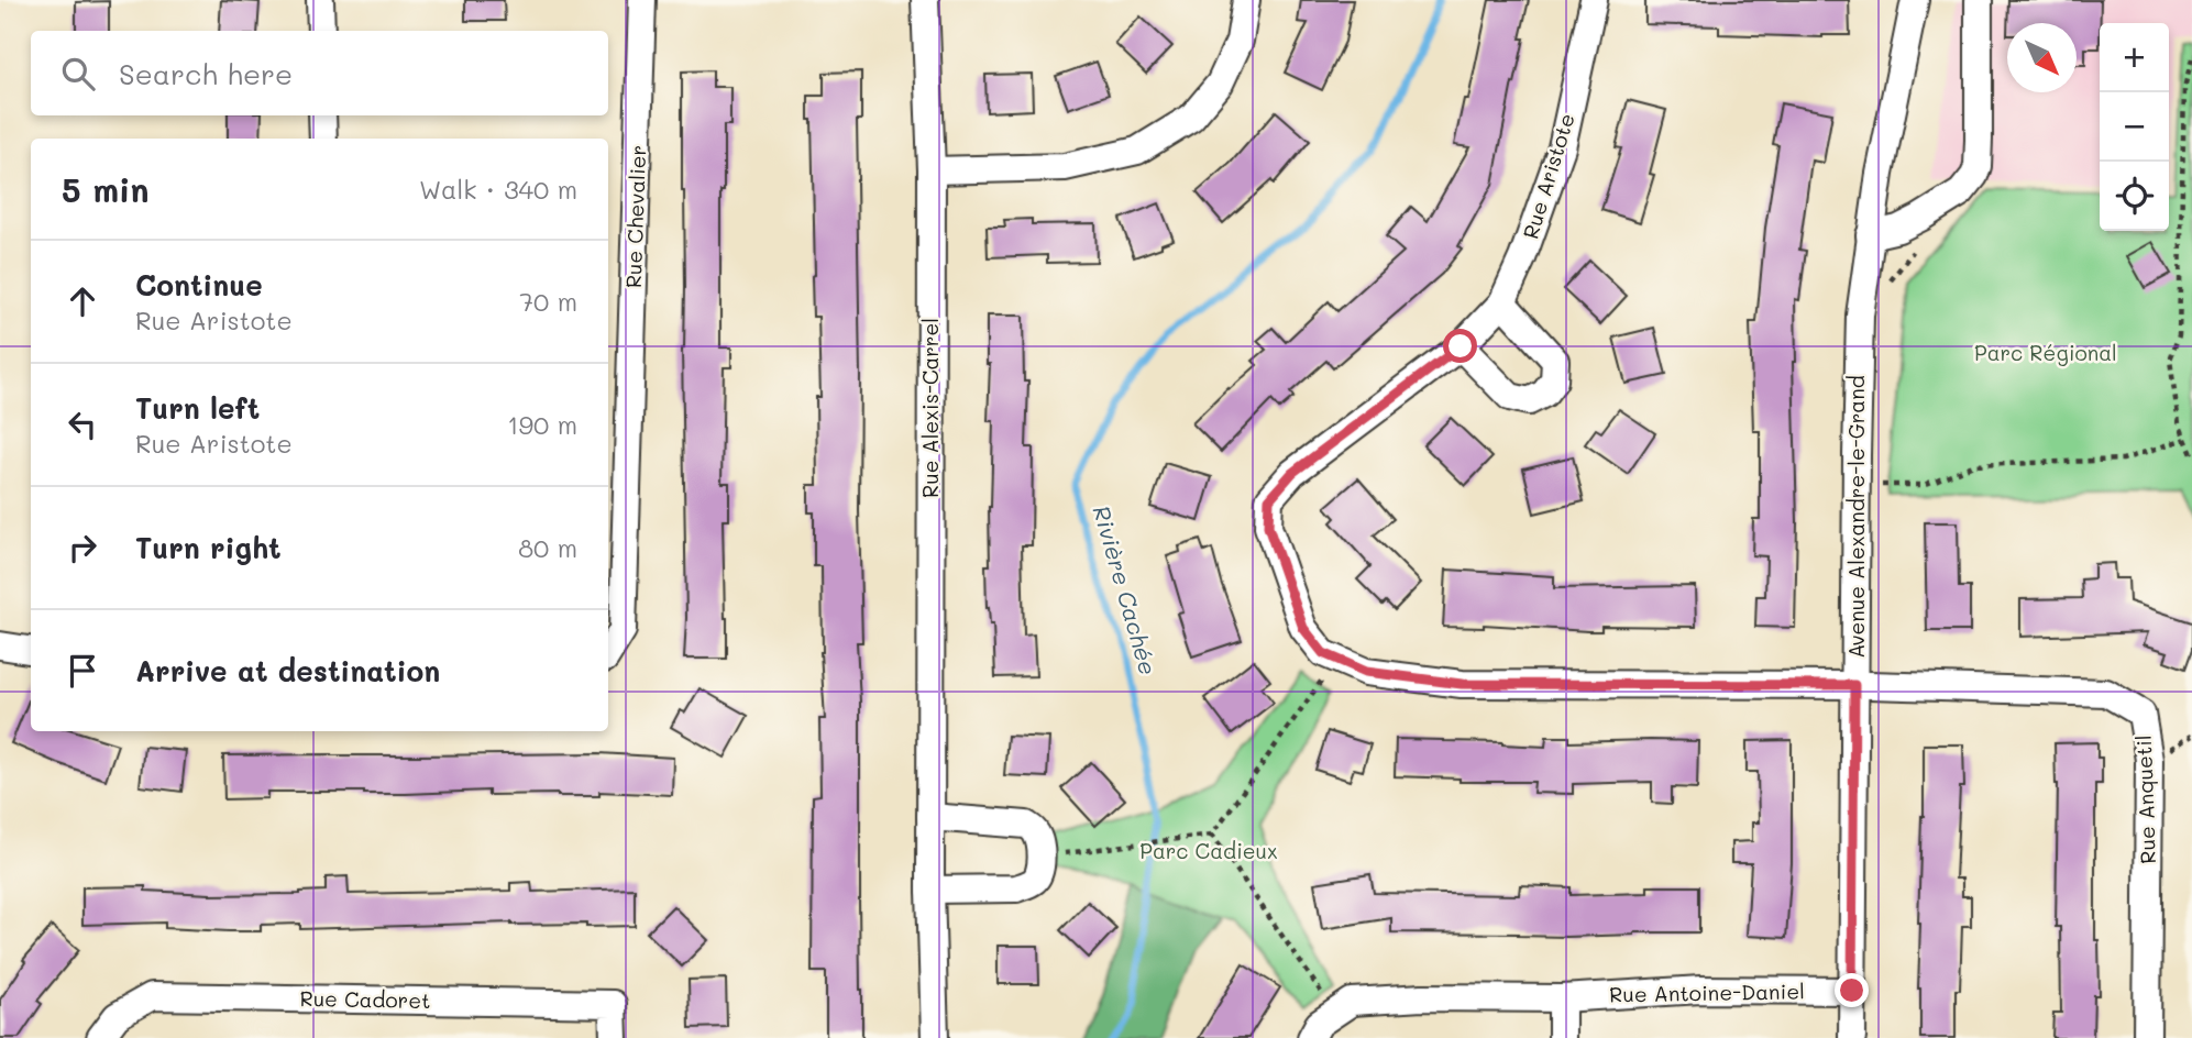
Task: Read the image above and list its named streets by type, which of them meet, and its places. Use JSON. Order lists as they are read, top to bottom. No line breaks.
{"streets":{"street":["Rue Aristote","Rue Chevalier","Rue Alexis-Carrel","Avenue Alexandre-le-Grand","Rue Anquetil","Rue Antoine-Daniel","Rue Cadoret"]},"crossings":[["Rue Aristote","Avenue Alexandre-le-Grand"],["Rue Aristote","Rue Anquetil"],["Avenue Alexandre-le-Grand","Rue Anquetil"],["Avenue Alexandre-le-Grand","Rue Antoine-Daniel"]],"water":["Rivière Cachée"],"parks":["Parc Régional","Parc Cadieux"],"north":"bottom right","page":{"map_buttons":["+","−"],"search":"Search here","heading":["5 min","Walk · 340 m"],"list":[["Continue","Rue Aristote","70 m"],["Turn left","Rue Aristote","190 m"],["Turn right","80 m"],"Arrive at destination"]}}
